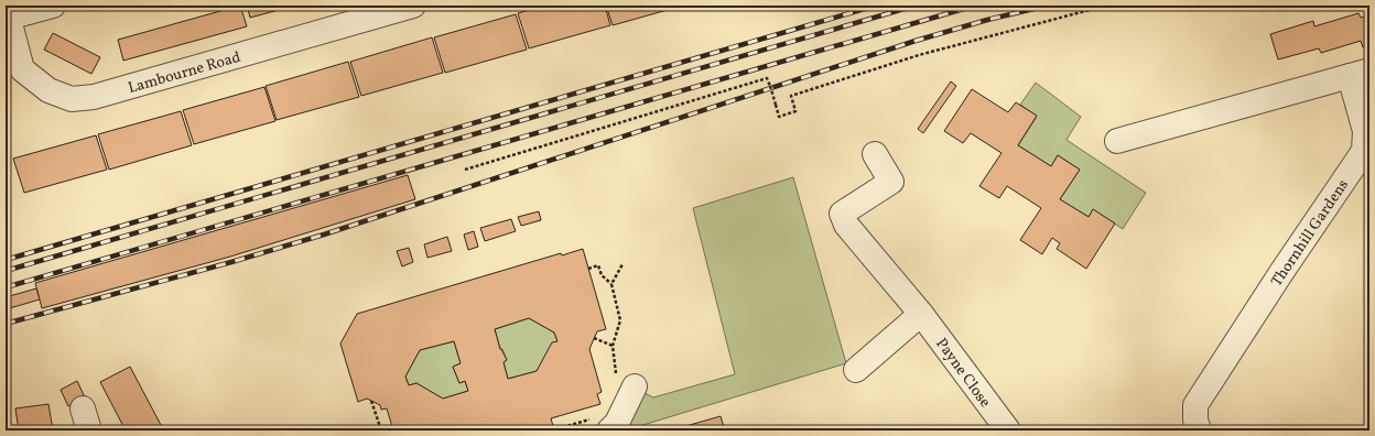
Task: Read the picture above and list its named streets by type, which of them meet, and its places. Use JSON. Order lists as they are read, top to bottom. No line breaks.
{"streets":{"street":["Lambourne Road","Thornhill Gardens","Payne Close"]}}
